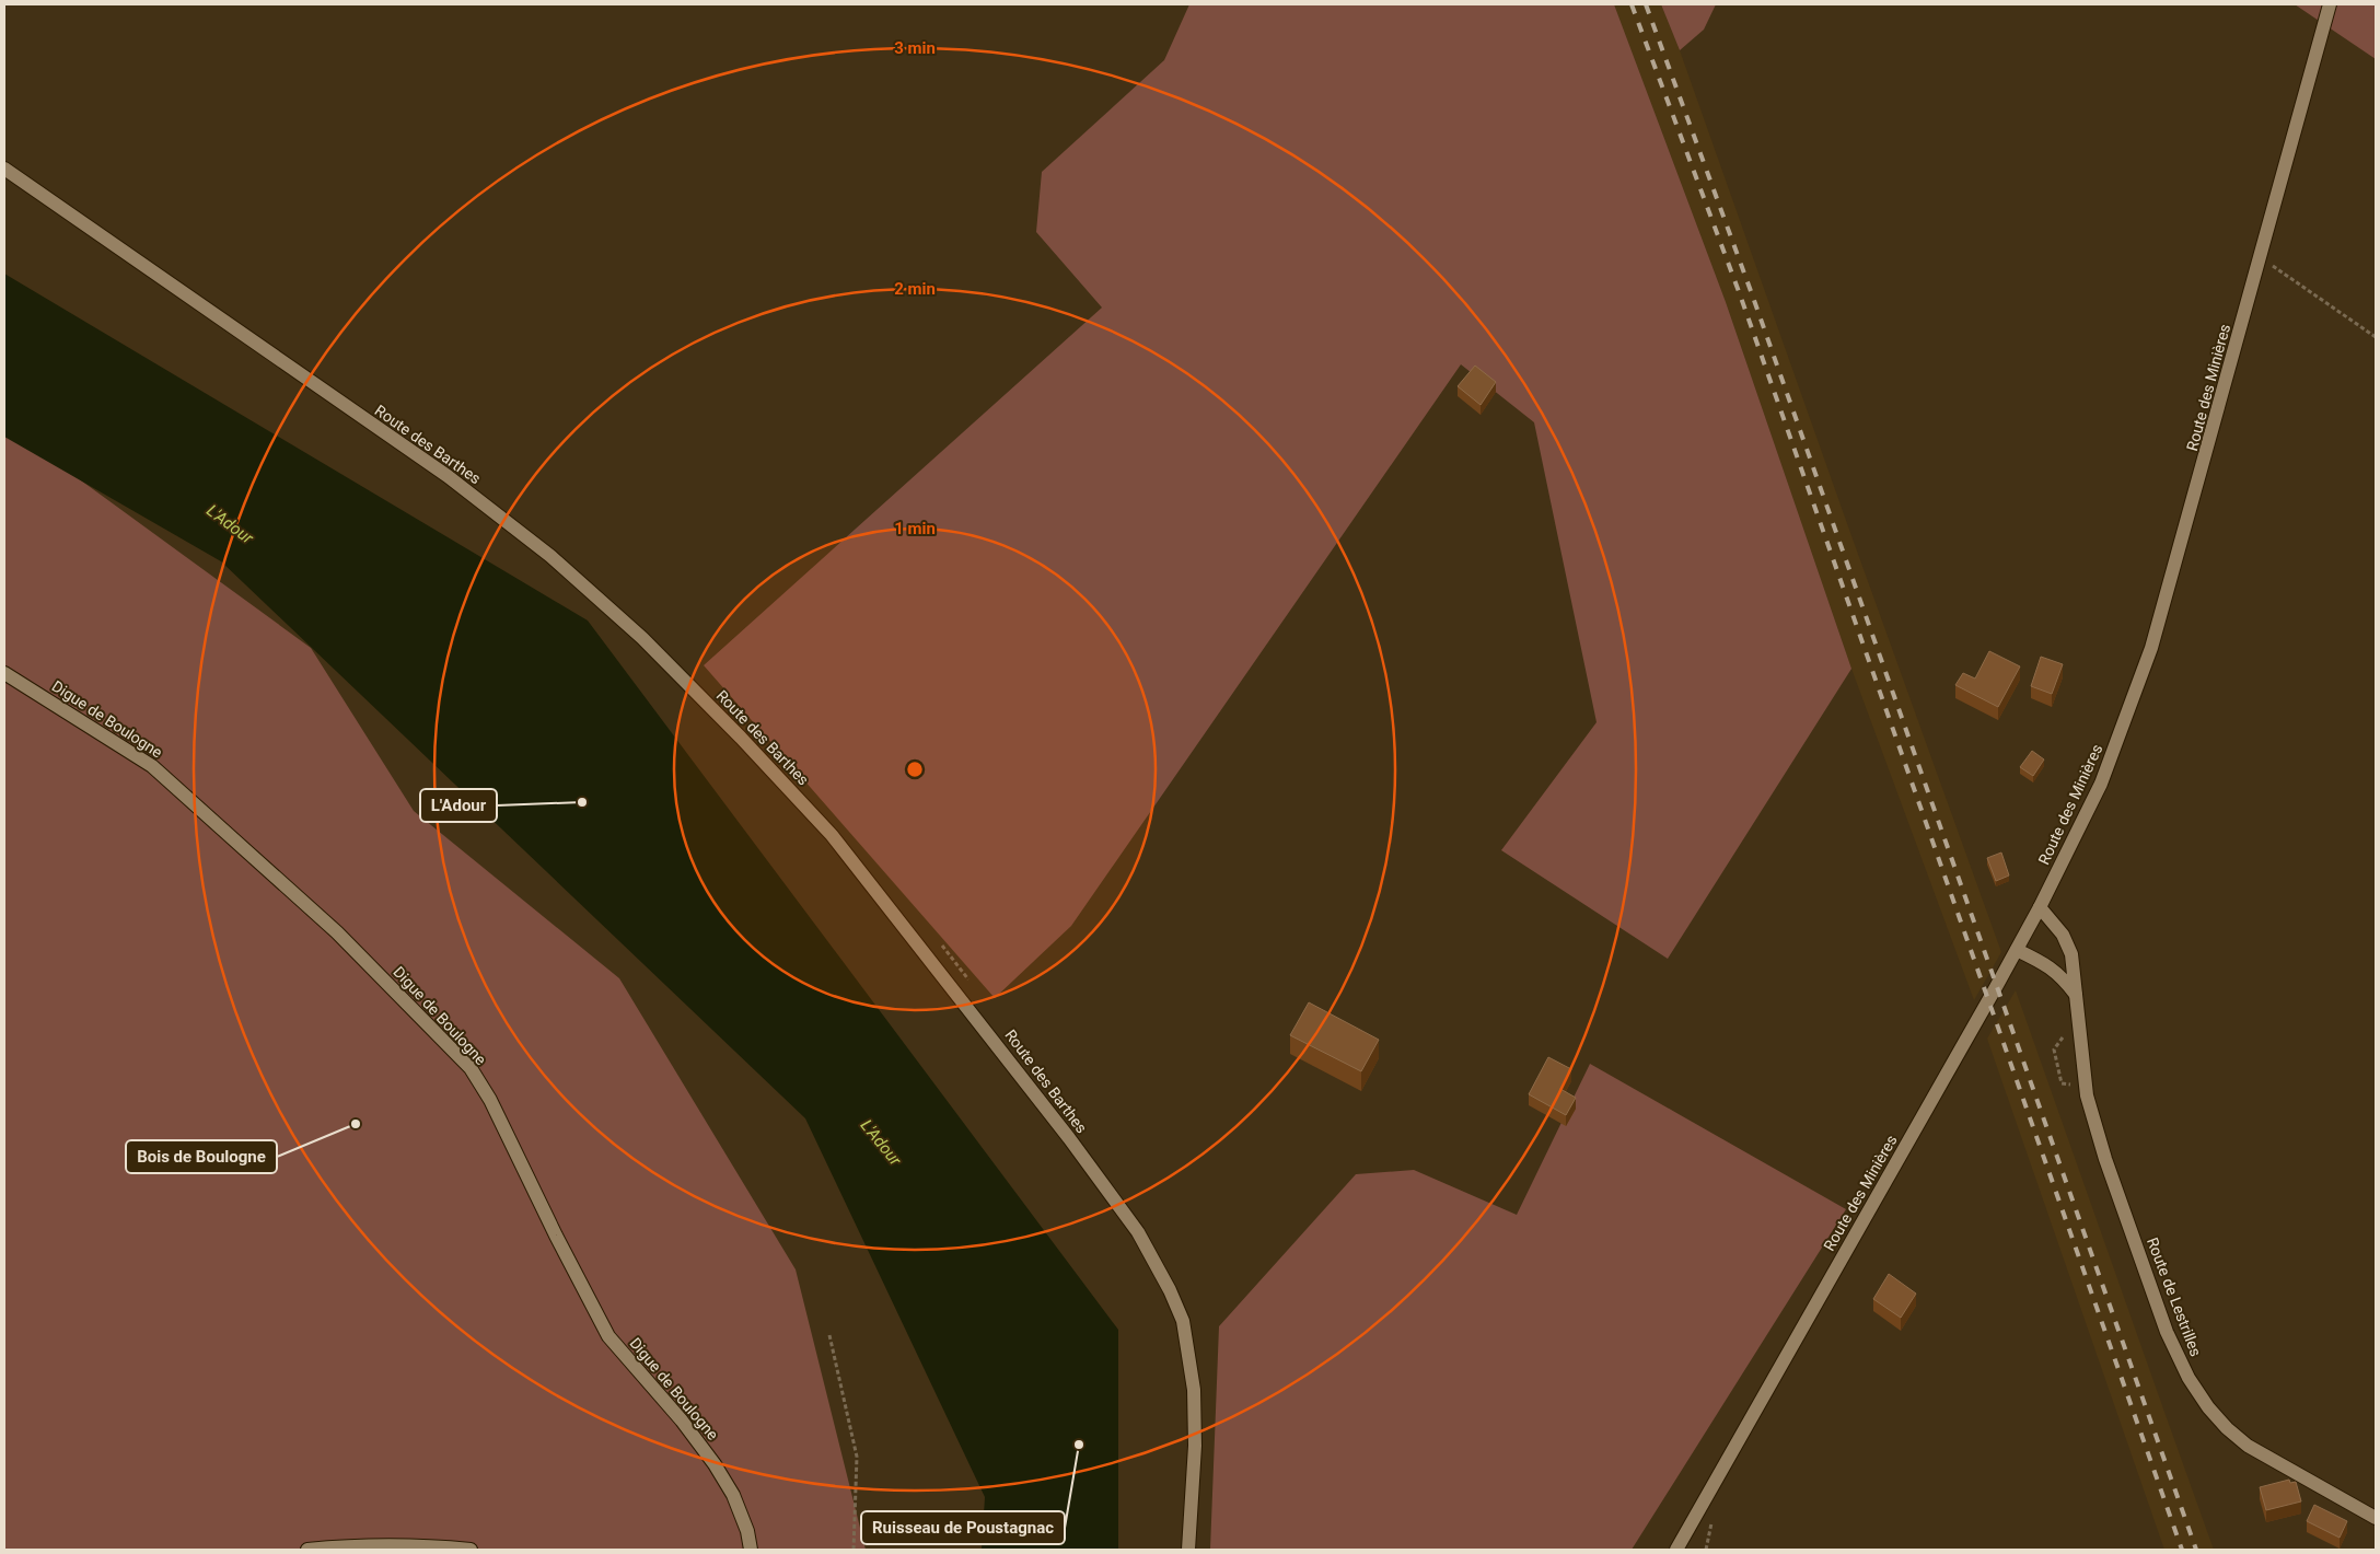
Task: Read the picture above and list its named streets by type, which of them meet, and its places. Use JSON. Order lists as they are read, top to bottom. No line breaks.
{"streets":{"street":["Route des Minières","Route des Barthes","Digue de Boulogne","Route de Lestrilles"]},"crossings":[["Route des Minières","Route de Lestrilles"]],"water":["L'Adour"],"places":["L'Adour","Bois de Boulogne","Ruisseau de Poustagnac"],"rings":["3 min","2 min","1 min"]}
